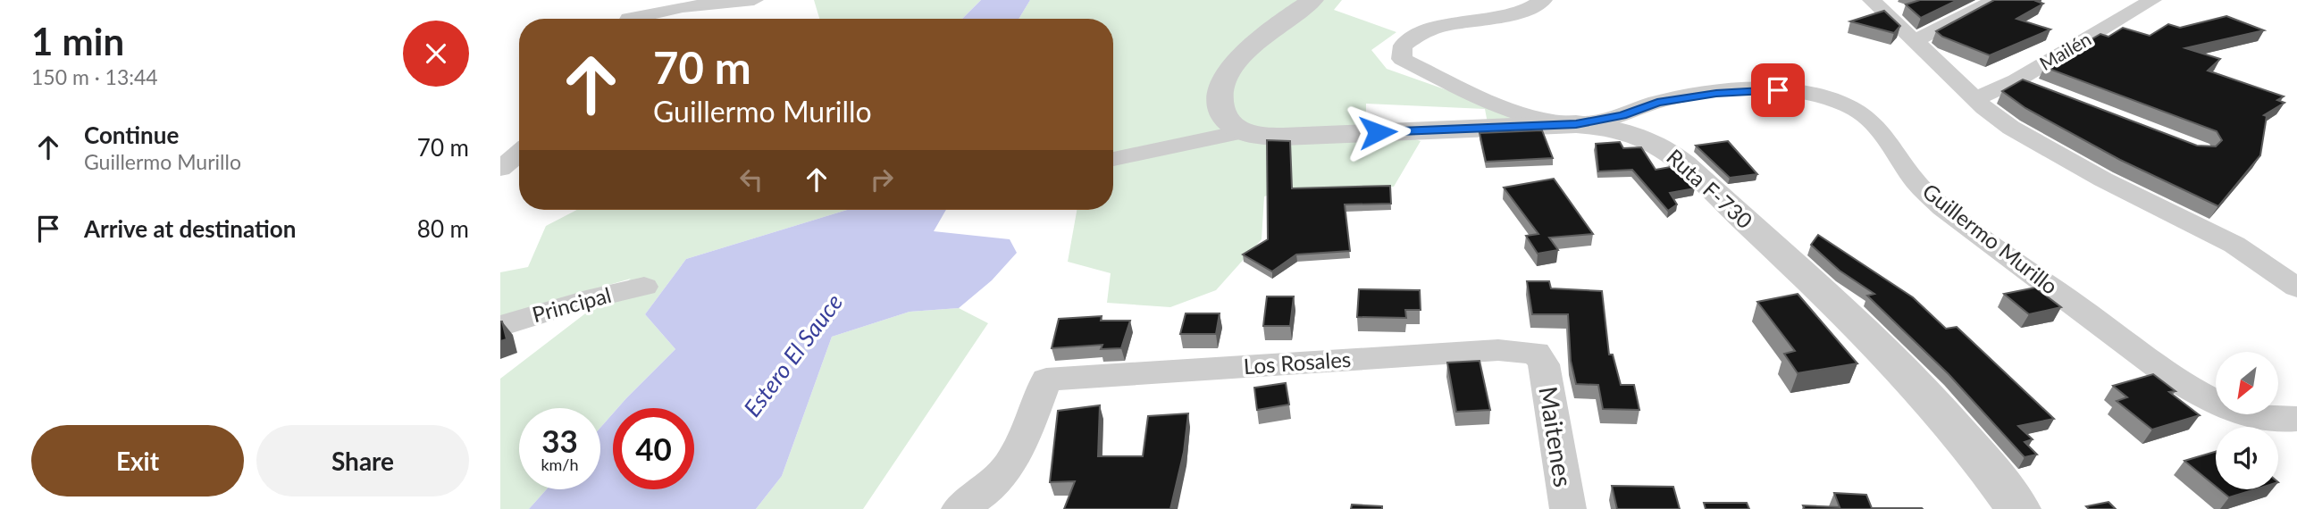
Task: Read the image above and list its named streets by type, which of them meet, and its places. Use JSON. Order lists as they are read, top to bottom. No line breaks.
{"streets":{"street":["Mailén","Ruta F-730","Guillermo Murillo","Principal","Los Rosales","Maitenes"]},"crossings":[["Ruta F-730","Guillermo Murillo"],["Los Rosales","Maitenes"]],"water":["Estero El Sauce"],"north":"bottom left","page":{"heading":["1 min","150 m · 13:44"],"turn":["70 m","Guillermo Murillo"],"list":[{"name":"Continue","note":"Guillermo Murillo","value":"70 m"},{"name":"Arrive at destination","value":"80 m"}],"speed":"33 km/h","limit":"40","buttons":["Exit","Share"]}}
